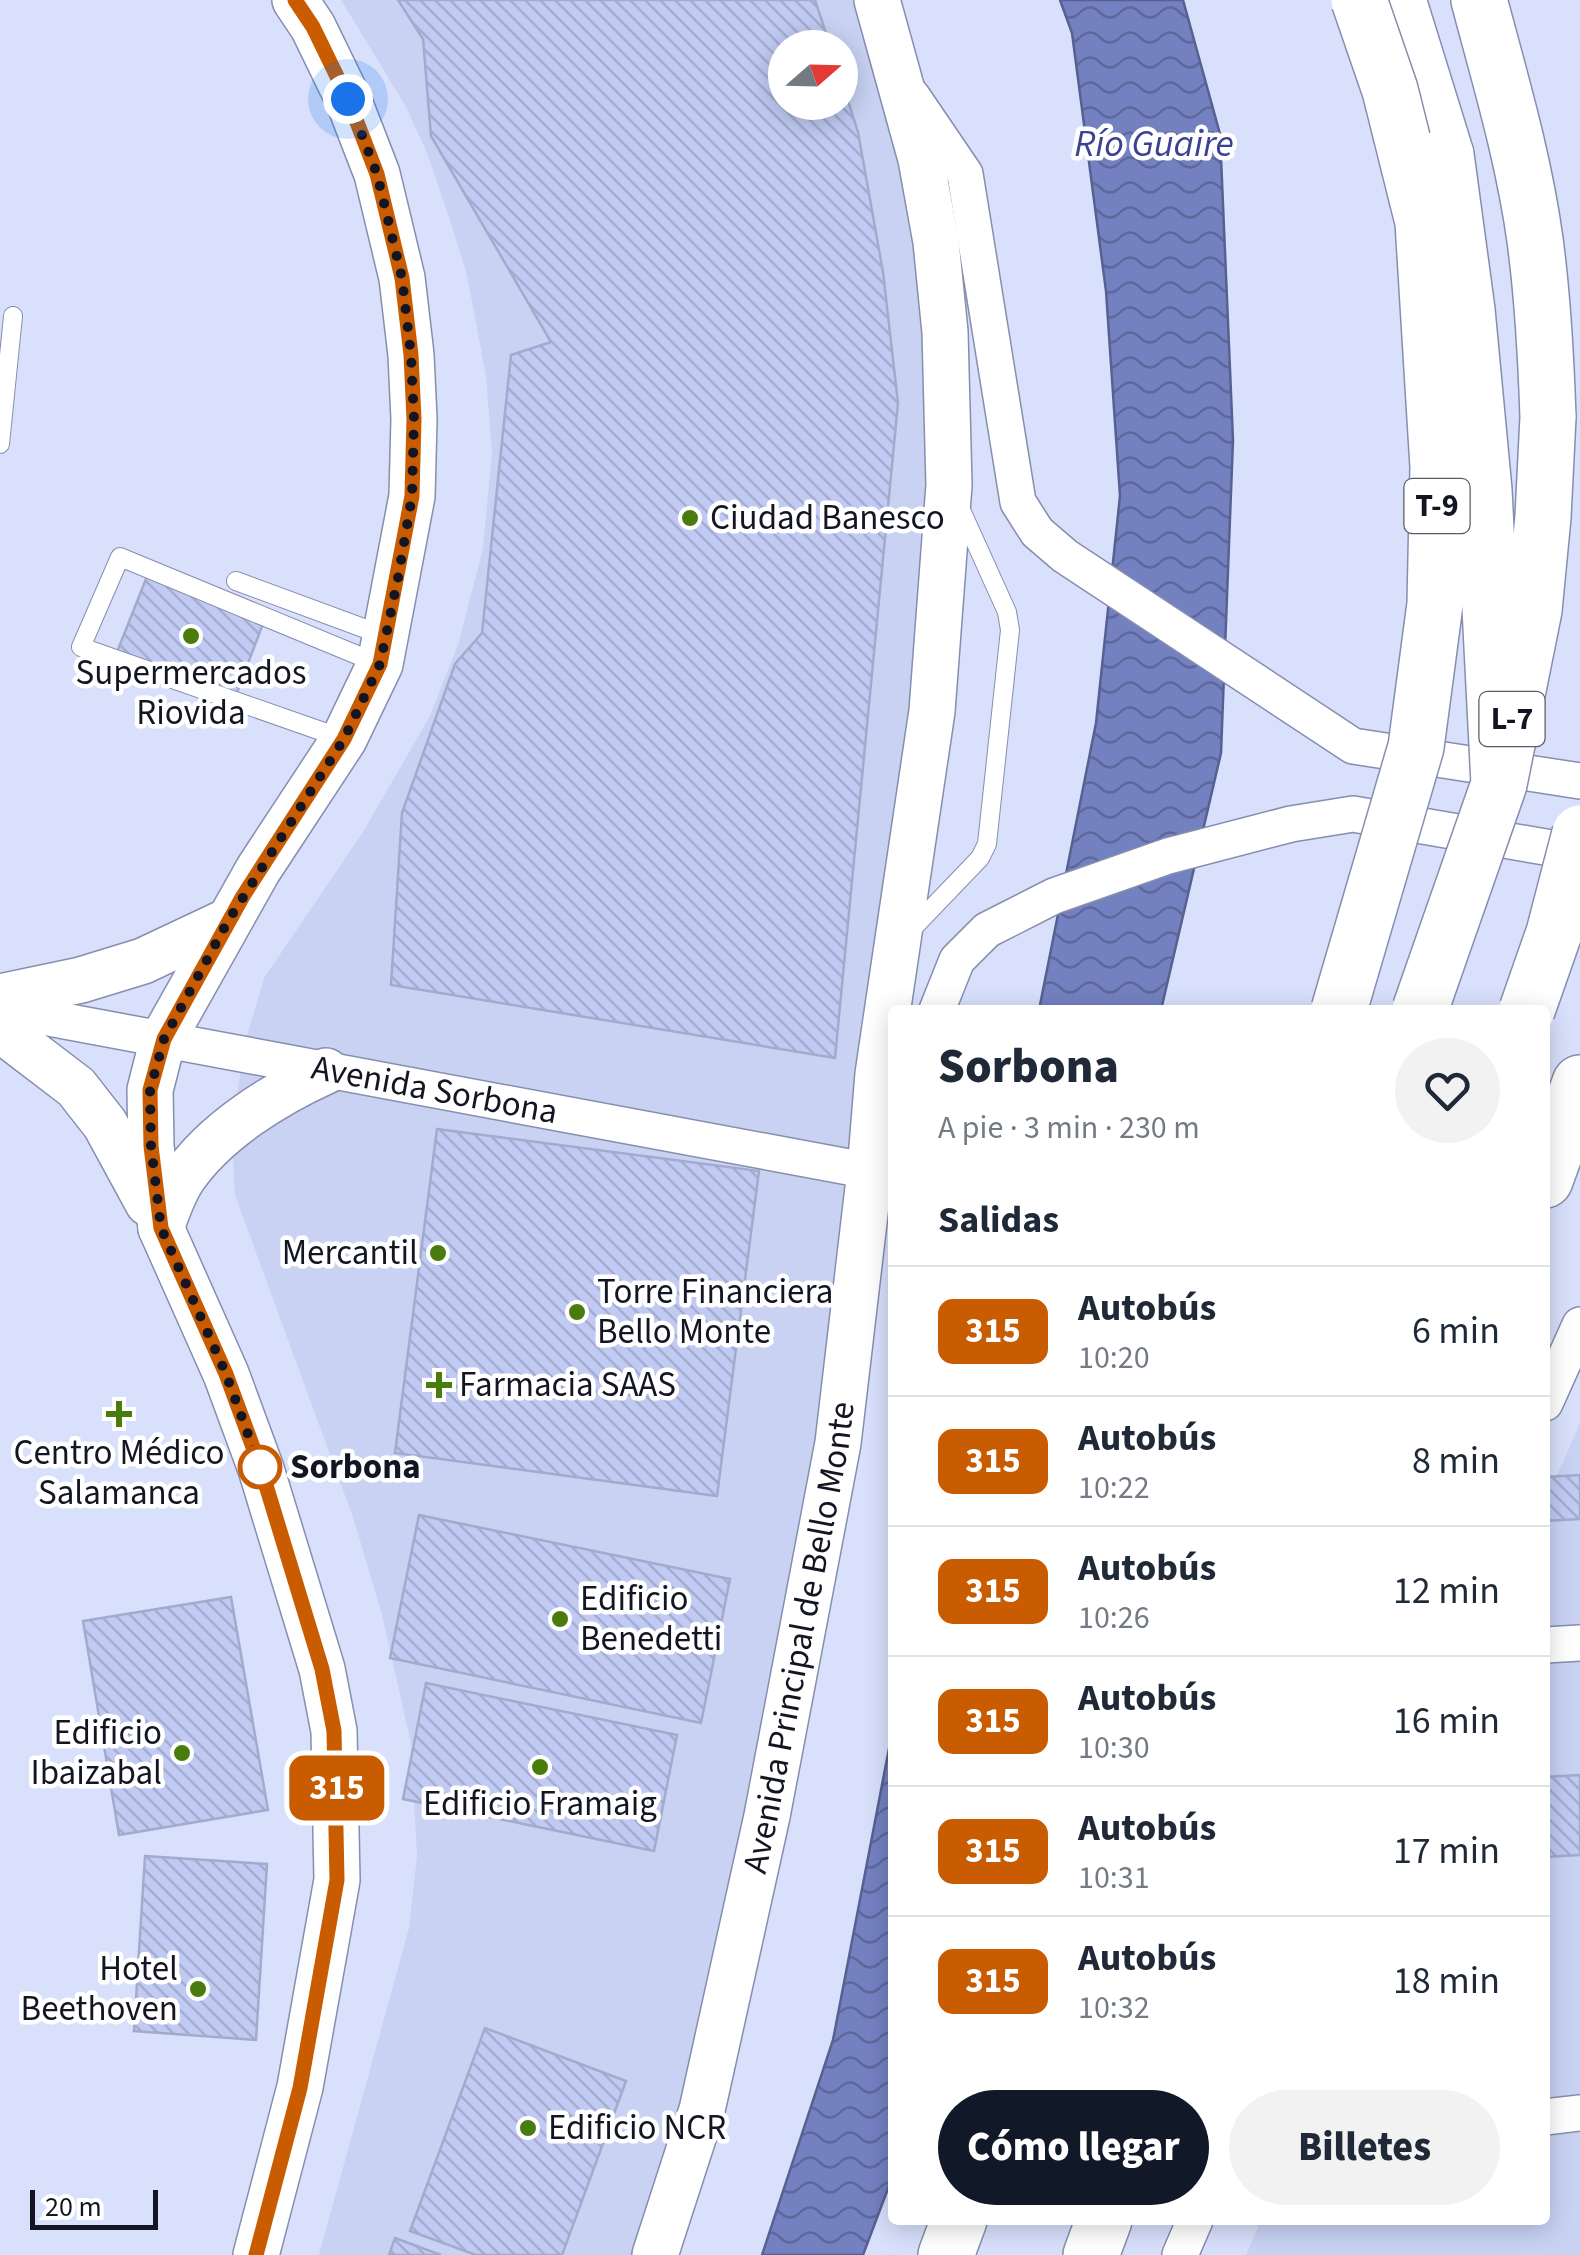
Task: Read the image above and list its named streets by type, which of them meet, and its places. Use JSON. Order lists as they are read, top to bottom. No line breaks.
{"streets":{"highway":["T-9","L-7"],"street":["Avenida Sorbona","Avenida Principal de Bello Monte"]},"crossings":[["Avenida Sorbona","Avenida Principal de Bello Monte"]],"water":["Río Guaire"],"places":{"other":["Ciudad Banesco","Supermercados Riovida","Mercantil","Torre Financiera Bello Monte","Sorbona","Edificio Benedetti","Edificio Ibaizabal","Edificio Framaig","Hotel Beethoven","Edificio NCR"],"health":["Farmacia SAAS","Centro Médico Salamanca"]},"lines":["bus line 315"],"scale_bar":"20 m","north":"right","page":{"on_map":"315","heading":[["Sorbona","A pie · 3 min · 230 m"],"Salidas"],"list":[{"mark":"315","name":"Autobús","note":"10:20","value":"6 min"},{"mark":"315","name":"Autobús","note":"10:22","value":"8 min"},{"mark":"315","name":"Autobús","note":"10:26","value":"12 min"},{"mark":"315","name":"Autobús","note":"10:30","value":"16 min"},{"mark":"315","name":"Autobús","note":"10:31","value":"17 min"},{"mark":"315","name":"Autobús","note":"10:32","value":"18 min"}],"buttons":["Cómo llegar","Billetes"],"scale":"20 m"}}
